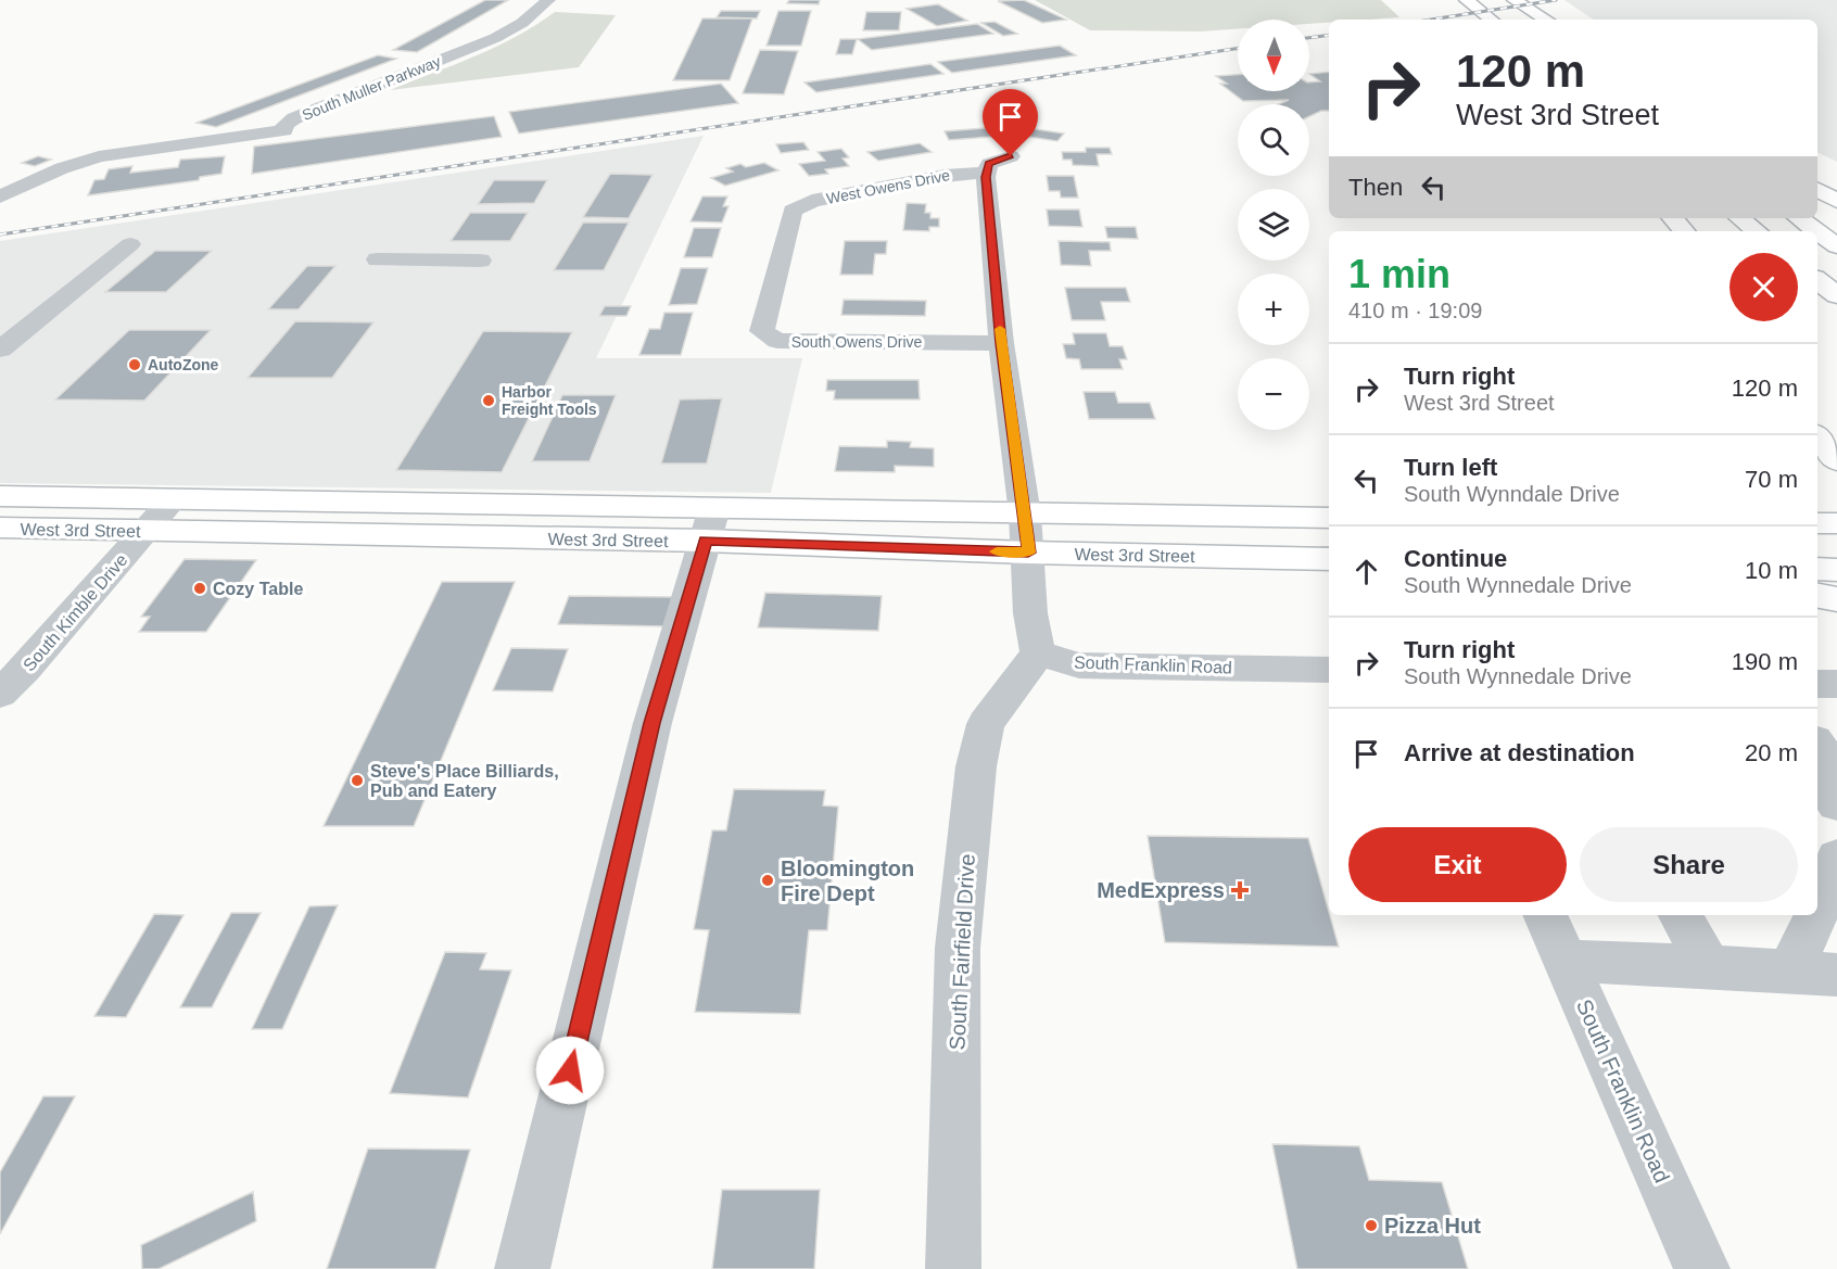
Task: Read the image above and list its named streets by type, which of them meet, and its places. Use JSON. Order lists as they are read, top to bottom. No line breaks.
{"streets":{"main road":["West 3rd Street"],"street":["South Muller Parkway","West Owens Drive","South Owens Drive","South Kimble Drive","South Franklin Road","South Fairfield Drive"]},"crossings":[["West Owens Drive","South Owens Drive"],["West 3rd Street","South Kimble Drive"],["South Franklin Road","South Fairfield Drive"]],"places":{"other":["AutoZone","Harbor Freight Tools","Cozy Table","Steve's Place Billiards, Pub and Eatery","Bloomington Fire Dept","Pizza Hut"],"health":["MedExpress"]},"north":"bottom","page":{"map_buttons":["+","−"],"turn":["120 m","West 3rd Street"],"then":"Then","heading":["1 min","410 m · 19:09"],"list":[{"name":"Turn right","note":"West 3rd Street","value":"120 m"},{"name":"Turn left","note":"South Wynndale Drive","value":"70 m"},{"name":"Continue","note":"South Wynnedale Drive","value":"10 m"},{"name":"Turn right","note":"South Wynnedale Drive","value":"190 m"},{"name":"Arrive at destination","value":"20 m"}],"buttons":["Exit","Share"]}}
